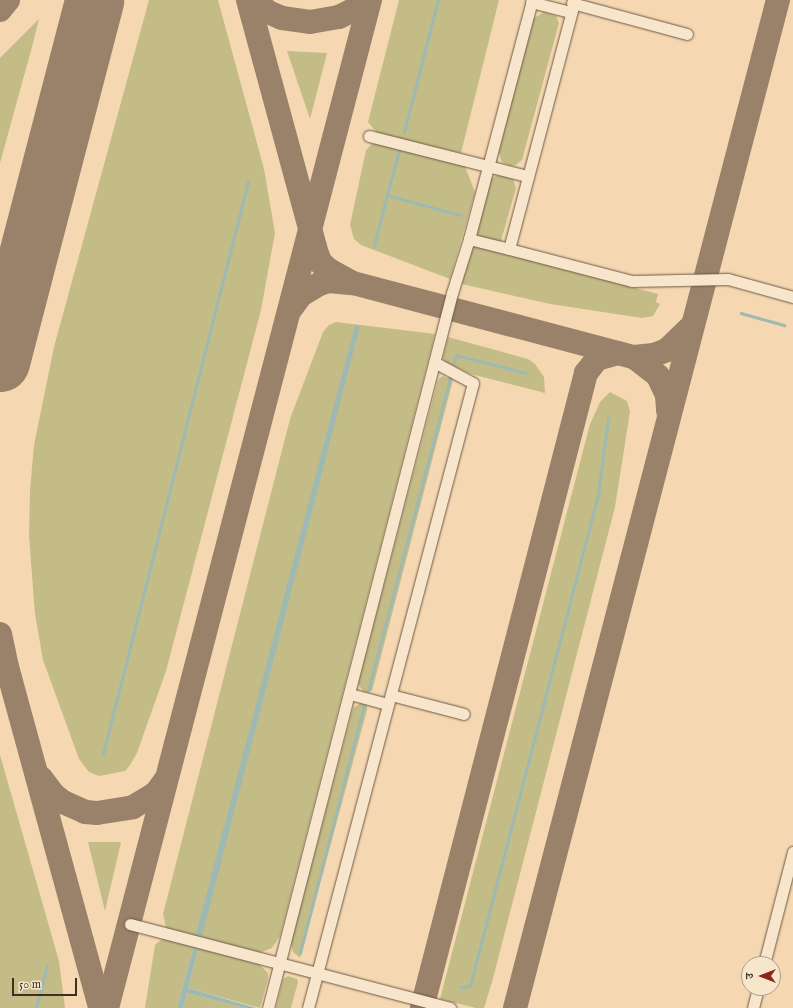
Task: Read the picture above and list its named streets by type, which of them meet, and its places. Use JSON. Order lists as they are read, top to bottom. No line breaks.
{"scale_bar":"50 m","north":"left"}
